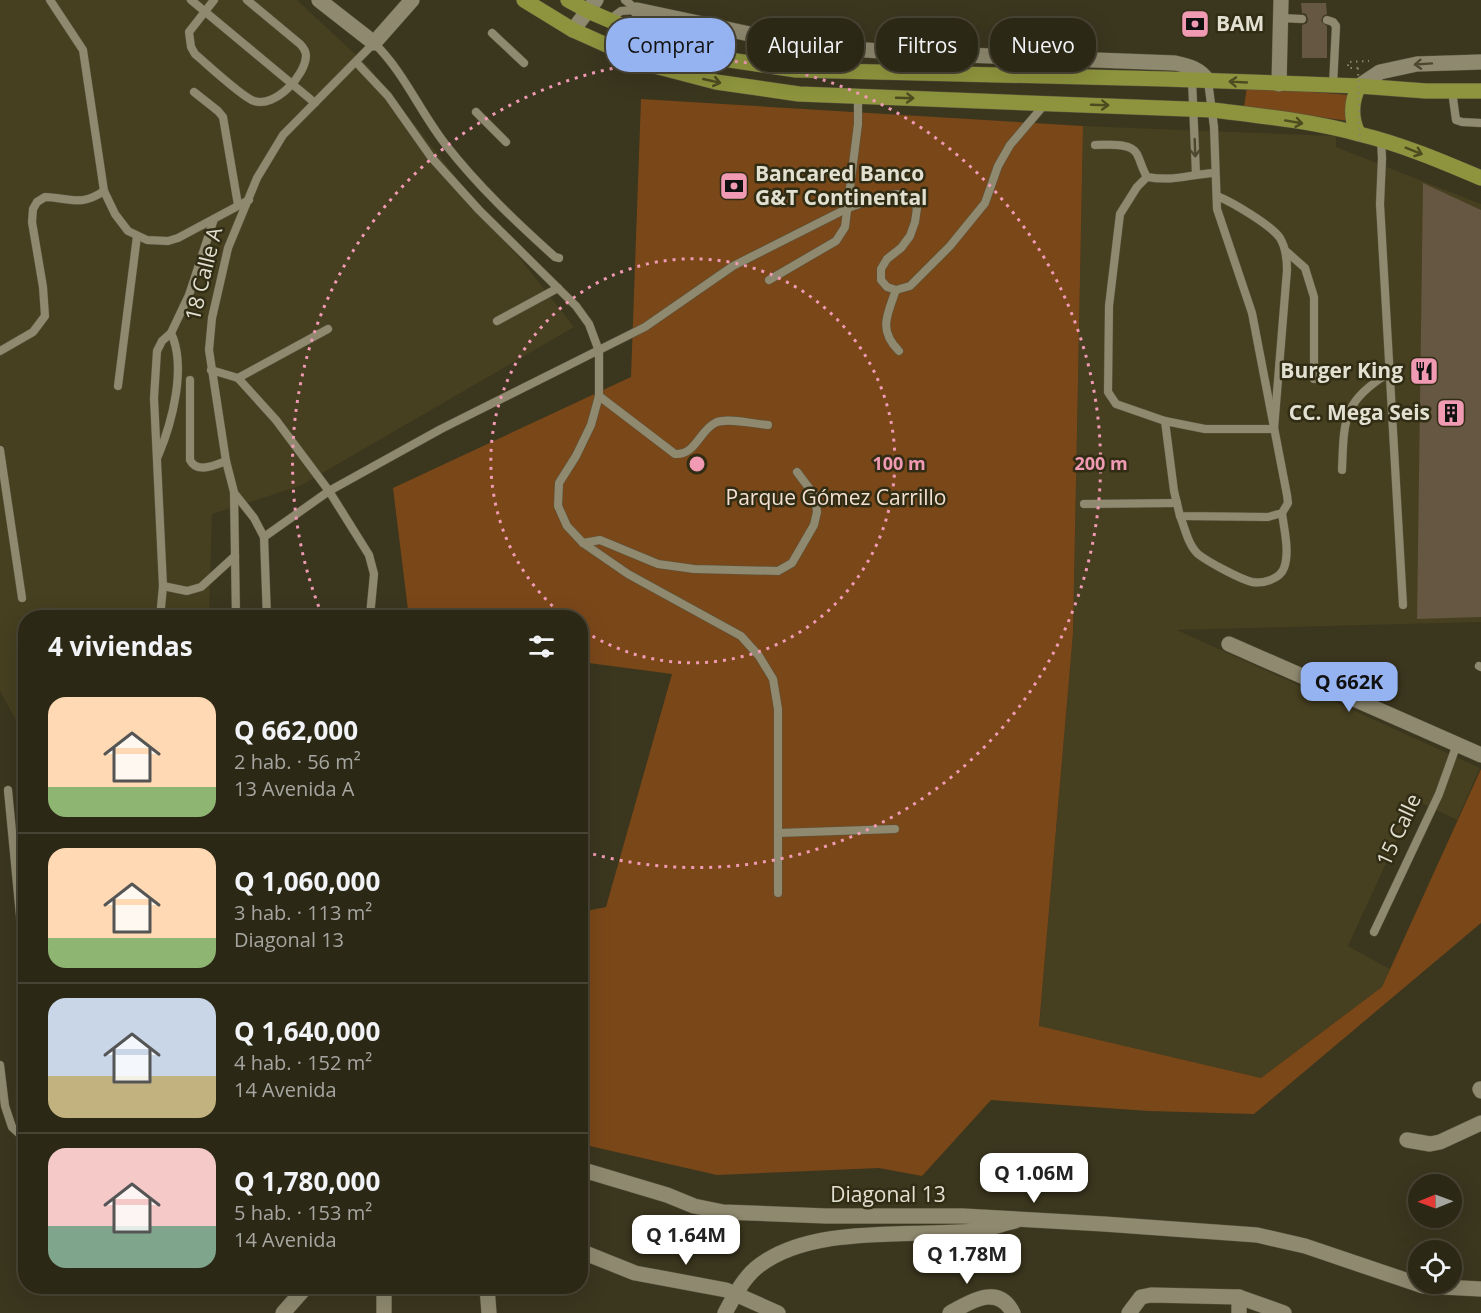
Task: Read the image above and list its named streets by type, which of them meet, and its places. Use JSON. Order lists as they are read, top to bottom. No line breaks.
{"streets":{"street":["18 Calle A","15 Calle","Diagonal 13"]},"parks":["Parque Gómez Carrillo"],"places":{"bank":["BAM","Bancared Banco G&T Continental"],"restaurant":["Burger King"],"building":["CC. Mega Seis"]},"north":"left","page":{"chip":["Comprar","Alquilar","Filtros","Nuevo"],"heading":"4 viviendas","price":["Q 662K","Q 1.06M","Q 1.64M","Q 1.78M"],"list":[{"name":"Q 662,000","note":"2 hab. · 56 m² · 13 Avenida A"},{"name":"Q 1,060,000","note":"3 hab. · 113 m² · Diagonal 13"},{"name":"Q 1,640,000","note":"4 hab. · 152 m² · 14 Avenida"},{"name":"Q 1,780,000","note":"5 hab. · 153 m² · 14 Avenida"}]},"rings":["100 m","200 m"]}
